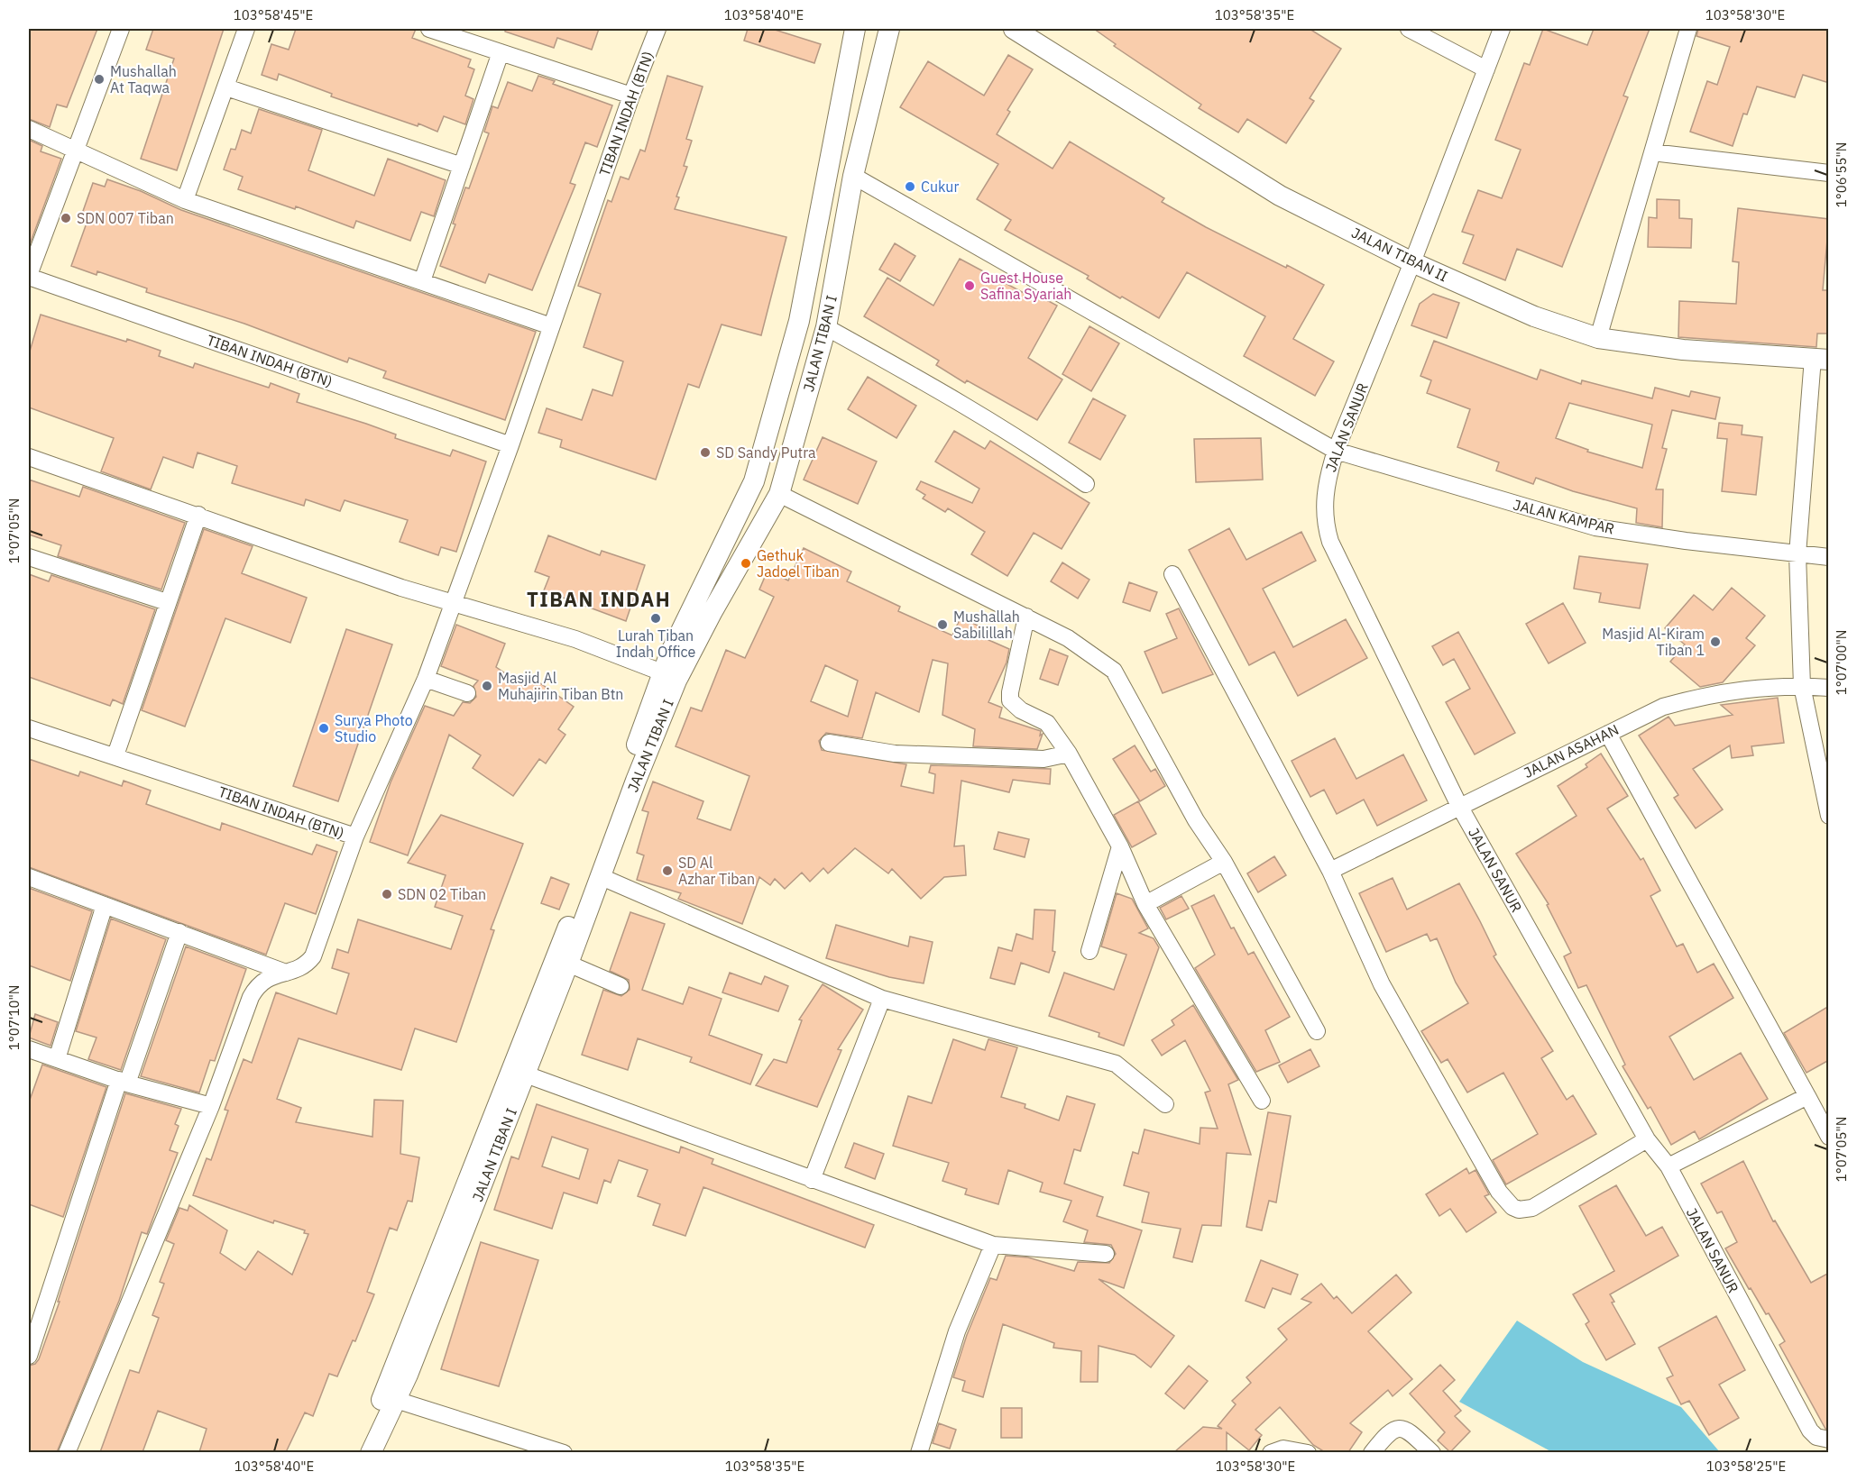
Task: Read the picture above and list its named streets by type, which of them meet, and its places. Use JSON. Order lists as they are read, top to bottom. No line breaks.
{"streets":{"street":["TIBAN INDAH (BTN)","JALAN TIBAN II","JALAN TIBAN I","JALAN SANUR","JALAN KAMPAR","JALAN ASAHAN"]},"crossings":[["JALAN TIBAN II","JALAN SANUR"],["JALAN TIBAN I","JALAN KAMPAR"],["JALAN SANUR","JALAN KAMPAR"],["JALAN SANUR","JALAN ASAHAN"]],"districts":["TIBAN INDAH"],"places":["Mushallah At Taqwa","Cukur","SDN 007 Tiban","Guest House Safina Syariah","SD Sandy Putra","Gethuk Jadoel Tiban","Lurah Tiban Indah Office","Mushallah Sabilillah","Masjid Al-Kiram Tiban 1","Masjid Al Muhajirin Tiban Btn","Surya Photo Studio","SD Al Azhar Tiban","SDN 02 Tiban"],"coordinates":["103°58'45\"E","103°58'40\"E","103°58'35\"E","103°58'30\"E","1°06'55\"N","1°07'05\"N","1°07'00\"N","1°07'10\"N","103°58'25\"E"]}
